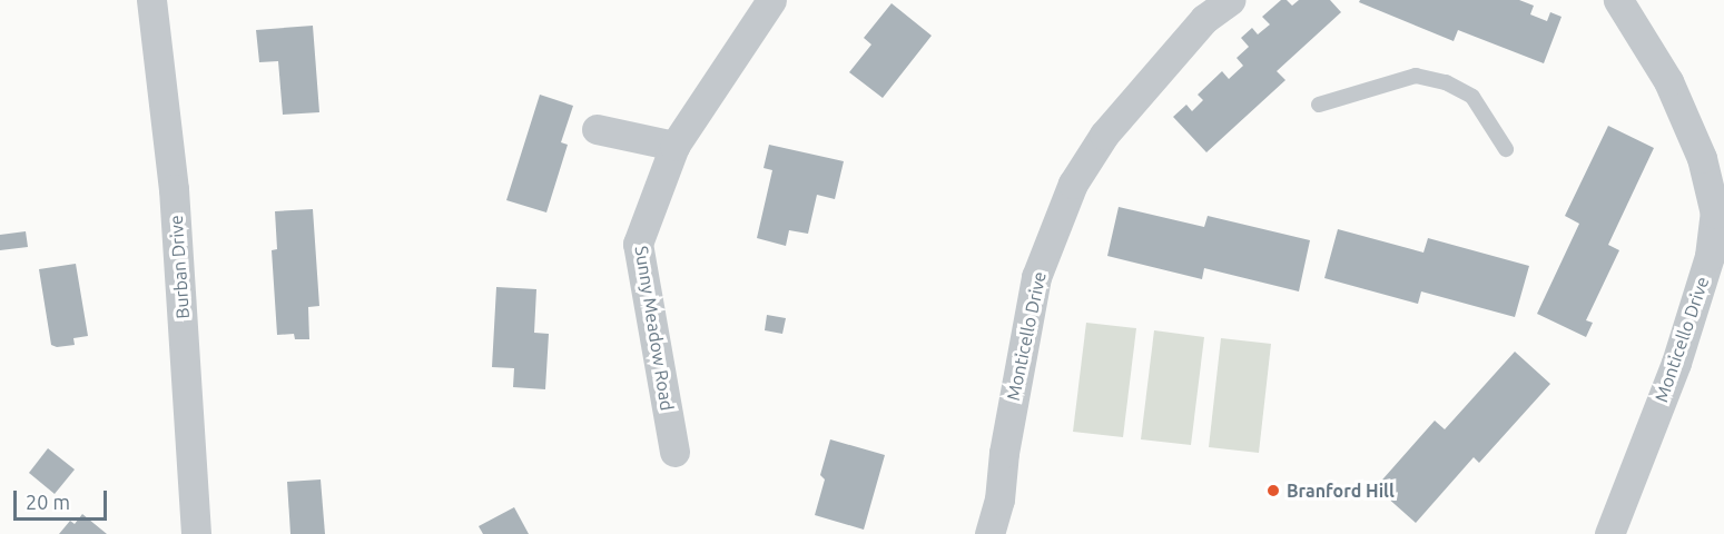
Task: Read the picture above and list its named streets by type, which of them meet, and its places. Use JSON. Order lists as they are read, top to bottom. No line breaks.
{"streets":{"street":["Burban Drive","Sunny Meadow Road","Monticello Drive"]},"places":["Branford Hill"],"scale_bar":"20 m"}
